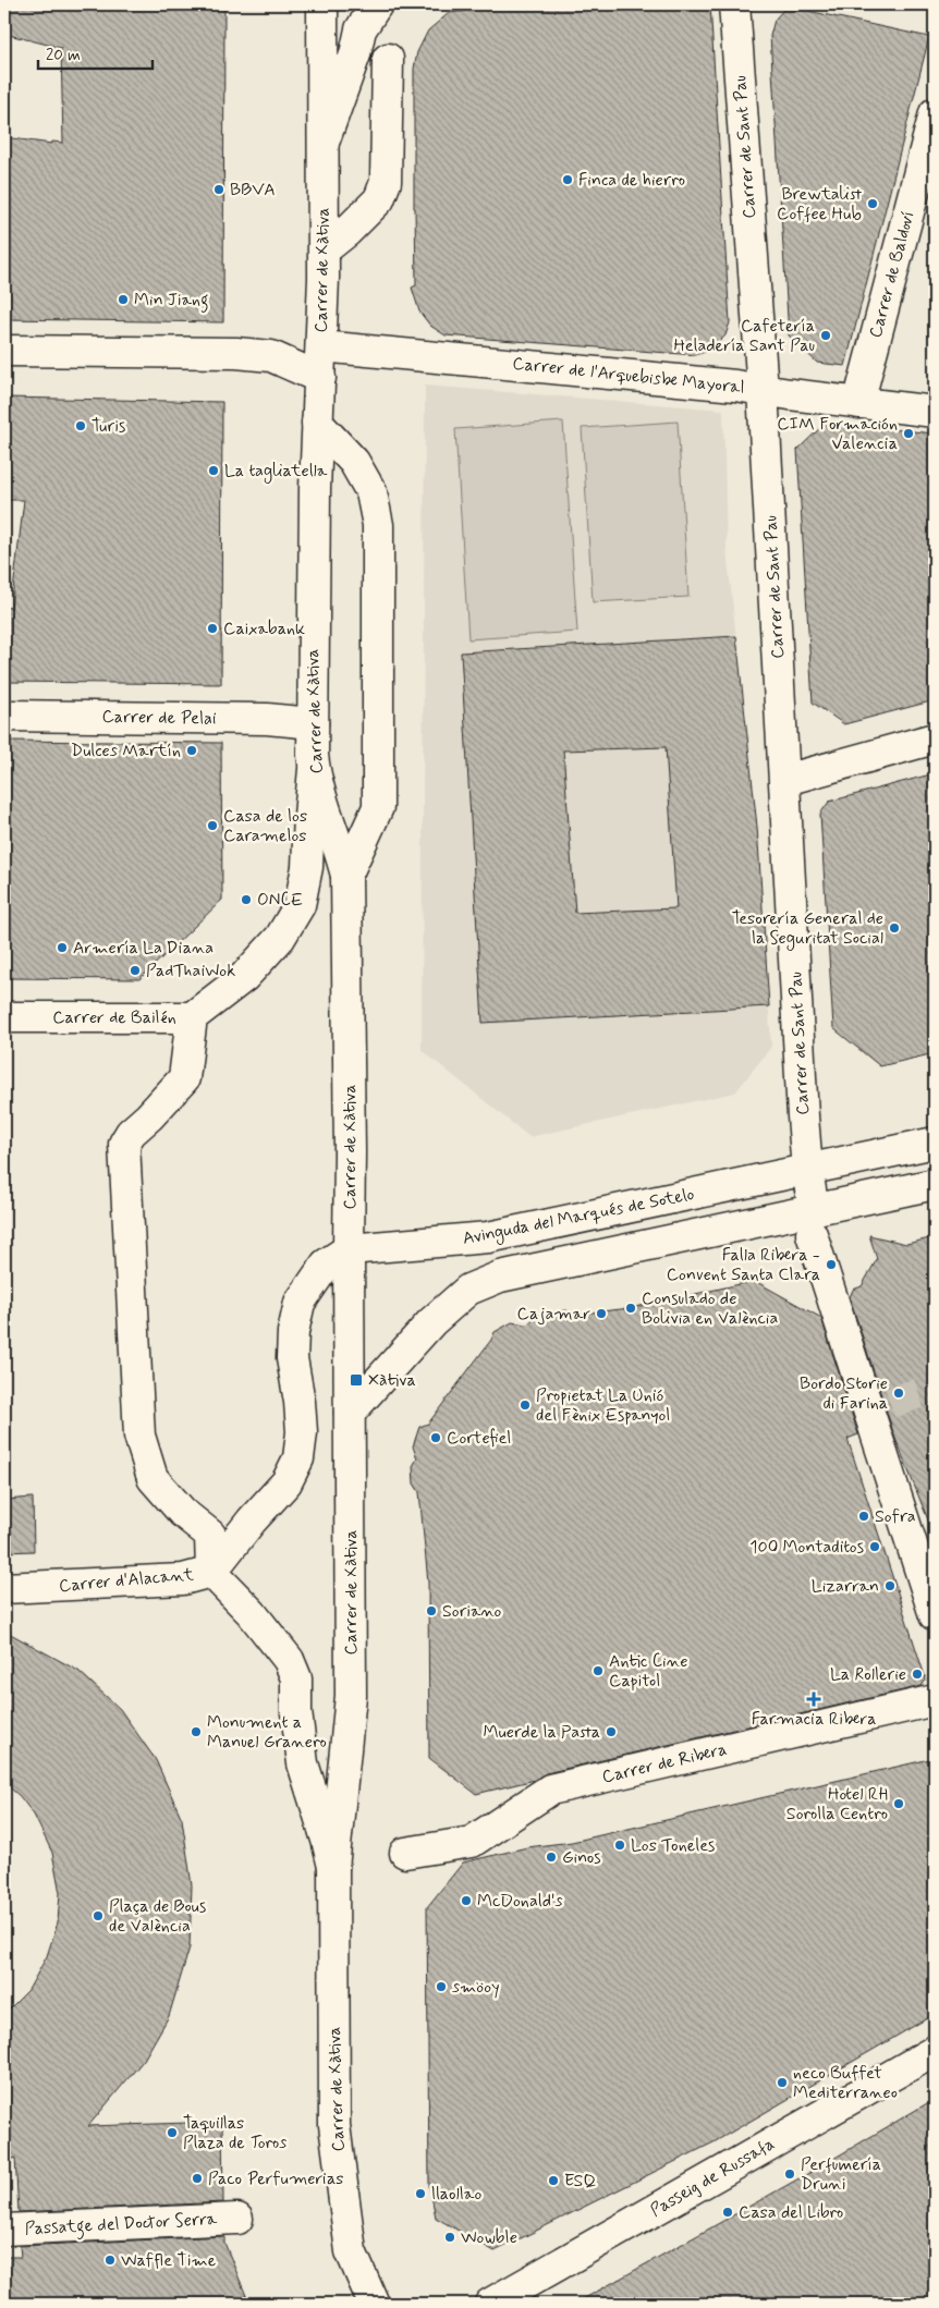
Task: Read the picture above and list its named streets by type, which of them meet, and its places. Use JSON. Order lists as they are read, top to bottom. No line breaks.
{"streets":{"street":["Carrer de Sant Pau","Carrer de Xàtiva","Carrer de Baldoví","Carrer de l'Arquebisbe Mayoral","Carrer de Pelai","Carrer de Bailén","Avinguda del Marqués de Sotelo","Carrer d'Alacant","Carrer de Ribera","Passeig de Russafa","Passatge del Doctor Serra"]},"crossings":[["Carrer de Sant Pau","Carrer de l'Arquebisbe Mayoral"],["Carrer de Sant Pau","Avinguda del Marqués de Sotelo"],["Carrer de Xàtiva","Carrer de l'Arquebisbe Mayoral"],["Carrer de Xàtiva","Carrer de Pelai"],["Carrer de Xàtiva","Carrer de Bailén"],["Carrer de Xàtiva","Avinguda del Marqués de Sotelo"],["Carrer de Xàtiva","Carrer d'Alacant"],["Carrer de Baldoví","Carrer de l'Arquebisbe Mayoral"],["Avinguda del Marqués de Sotelo","Carrer d'Alacant"]],"places":{"other":["Finca de hierro","BBVA","Brewtalist Coffee Hub","Min Jiang","Cafetería Heladería Sant Pau","Turis","CIM Formación Valencia","La tagliatella","Caixabank","Dulces Martín","Casa de los Caramelos","ONCE","Tesorería General de la Seguritat Social","Armería La Diana","PadThaiWok","Falla Ribera - Convent Santa Clara","Consulado de Bolivia en València","Cajamar","Bordo Storie di Farina","Propietat La Unió del Fènix Espanyol","Cortefiel","Sofra","100 Montaditos","Lizarran","Soriano","Antic Cine Capitol","La Rollerie","Monument a Manuel Granero","Muerde la Pasta","Hotel RH Sorolla Centro","Los Toneles","Ginos","McDonald's","Plaça de Bous de València","smöoy","neco Buffet Mediterraneo","Taquillas Plaza de Toros","Perfumería Druni","Paco Perfumerias","ESQ","llaollao","Casa del Libro","Wowble","Waffle Time"],"transit":["Xàtiva"],"health":["Farmacia Ribera"]},"scale_bar":"20 m"}
